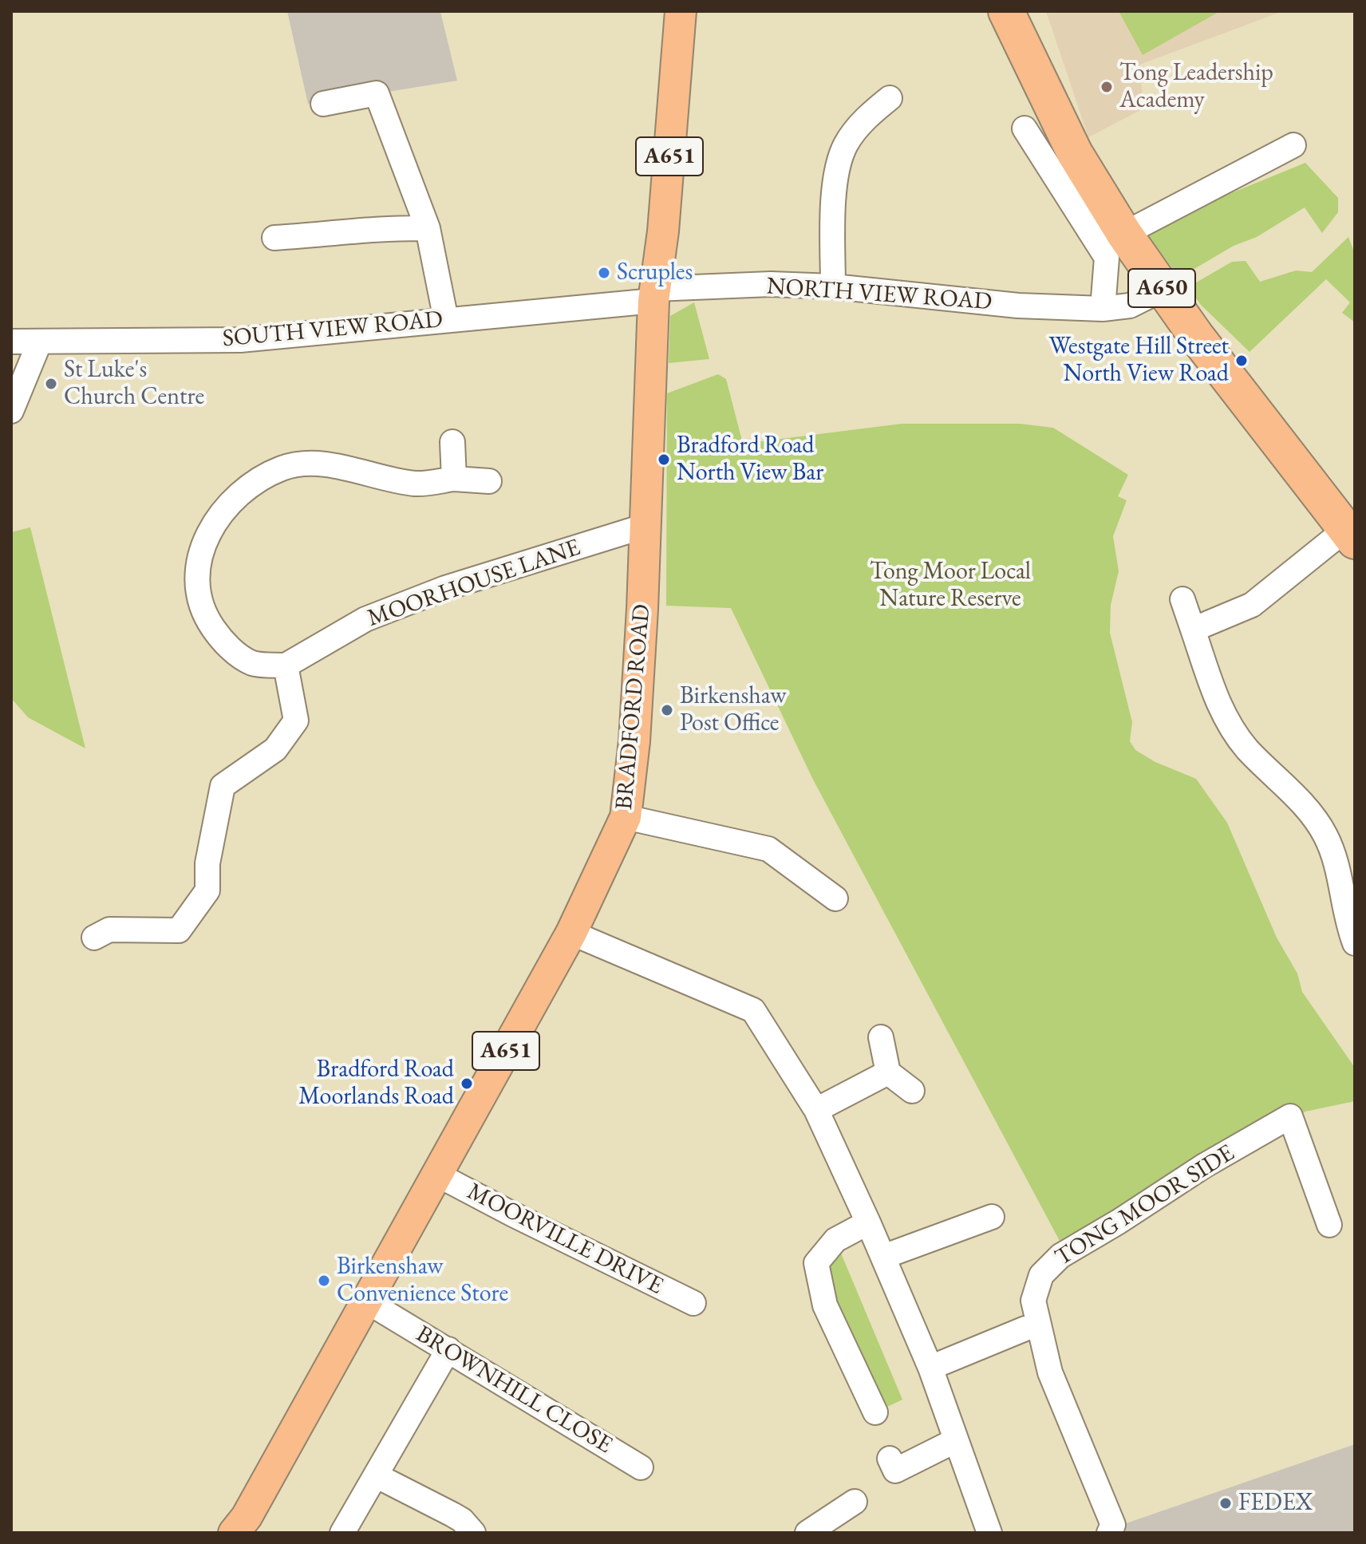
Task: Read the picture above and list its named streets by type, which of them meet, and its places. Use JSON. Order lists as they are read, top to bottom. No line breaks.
{"streets":{"highway":["A650"],"main road":["A651","BRADFORD ROAD"],"street":["NORTH VIEW ROAD","SOUTH VIEW ROAD","MOORHOUSE LANE","TONG MOOR SIDE","MOORVILLE DRIVE","BROWNHILL CLOSE"]},"crossings":[["A650","NORTH VIEW ROAD"],["NORTH VIEW ROAD","SOUTH VIEW ROAD"],["NORTH VIEW ROAD","BRADFORD ROAD"],["SOUTH VIEW ROAD","BRADFORD ROAD"],["MOORHOUSE LANE","BRADFORD ROAD"],["BRADFORD ROAD","MOORVILLE DRIVE"],["BRADFORD ROAD","BROWNHILL CLOSE"]],"parks":["Tong Moor Local Nature Reserve"],"places":["Tong Leadership Academy","Scruples","Westgate Hill Street North View Road","St Luke's Church Centre","Bradford Road North View Bar","Birkenshaw Post Office","Bradford Road Moorlands Road","Birkenshaw Convenience Store","FEDEX"]}
